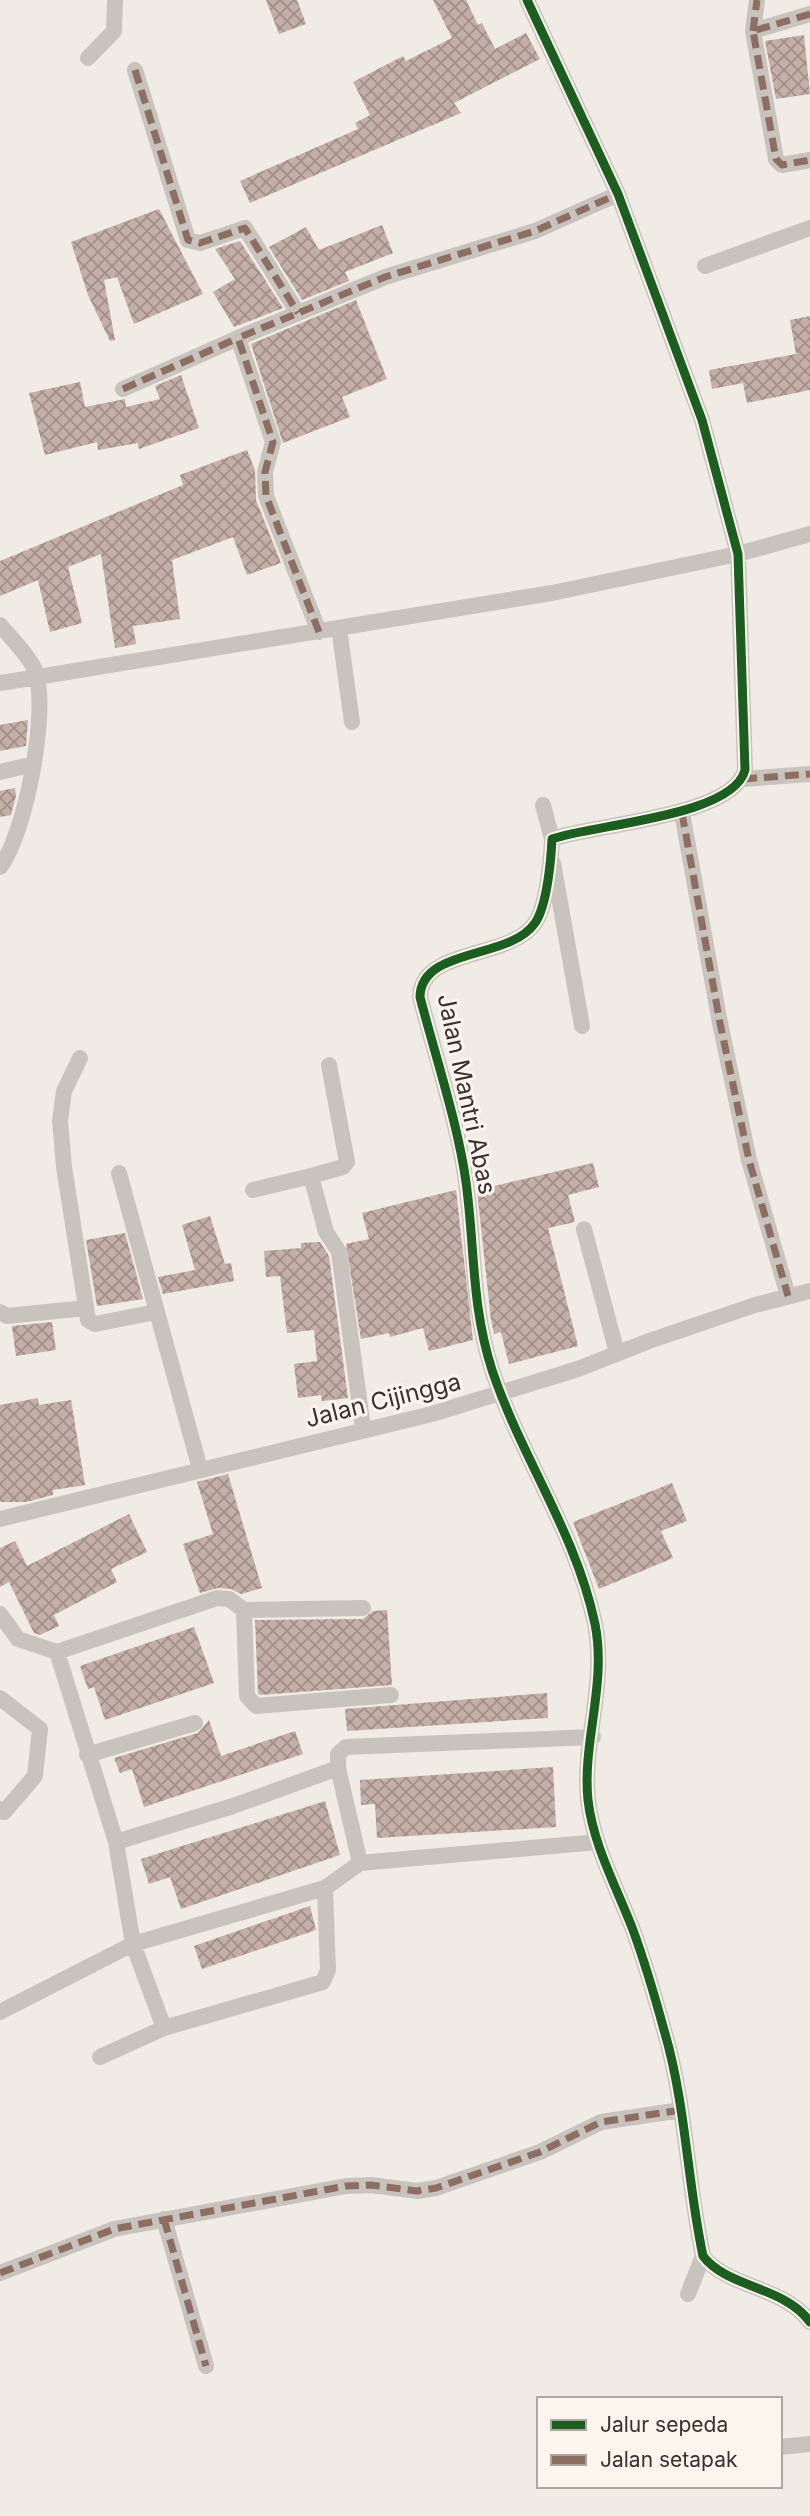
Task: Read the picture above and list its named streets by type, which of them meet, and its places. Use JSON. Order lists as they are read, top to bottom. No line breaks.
{"streets":{"street":["Jalan Mantri Abas","Jalan Cijingga"]},"crossings":[["Jalan Mantri Abas","Jalan Cijingga"]],"legend":["Jalur sepeda","Jalan setapak"]}
